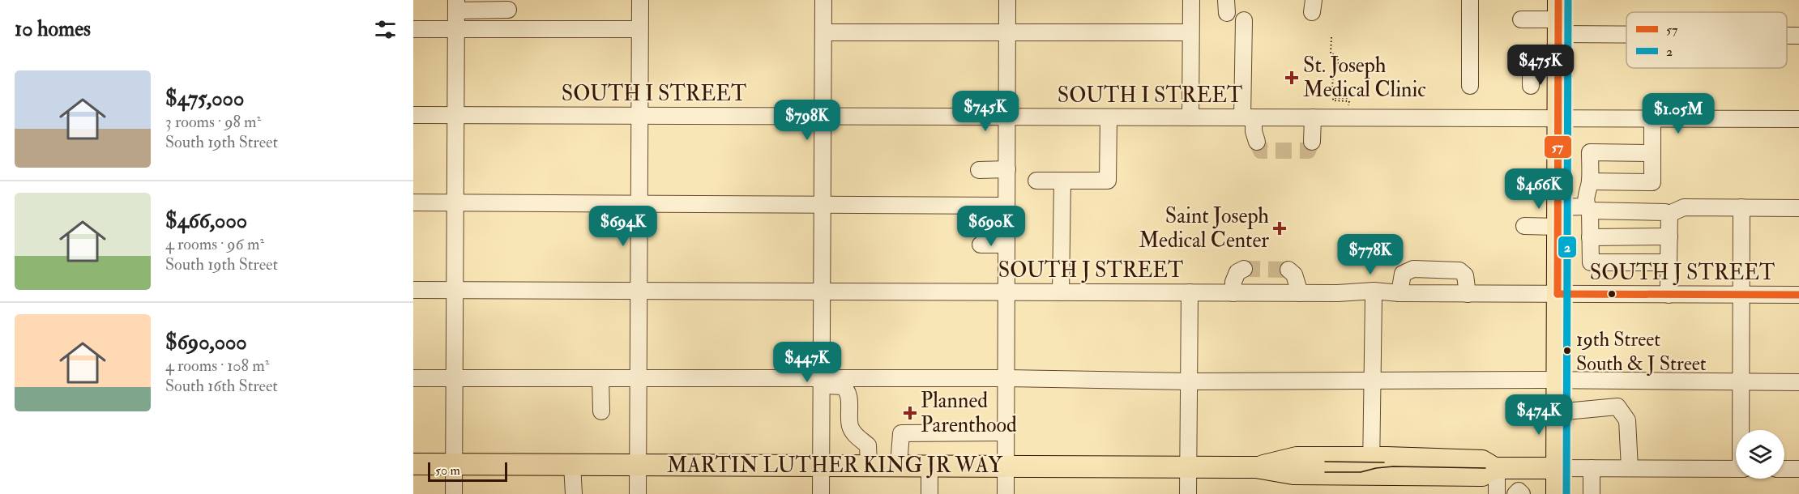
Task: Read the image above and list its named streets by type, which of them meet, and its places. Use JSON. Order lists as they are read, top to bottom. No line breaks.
{"streets":{"main road":["MARTIN LUTHER KING JR WAY"],"street":["SOUTH I STREET","SOUTH J STREET"]},"places":{"health":["St. Joseph Medical Clinic","Saint Joseph Medical Center","Planned Parenthood"],"other":["19th Street South & J Street"]},"lines":["transit line 57","transit line 2"],"legend":["57","2"],"scale_bar":"50 m","page":{"heading":"10 homes","price":["$475K","$745K","$1.05M","$798K","$466K","$694K","$690K","$778K","$447K","$474K"],"list":[{"name":"$475,000","note":"3 rooms · 98 m² · South 19th Street"},{"name":"$466,000","note":"4 rooms · 96 m² · South 19th Street"},{"name":"$690,000","note":"4 rooms · 108 m² · South 16th Street"}],"scale":"50 m"}}
